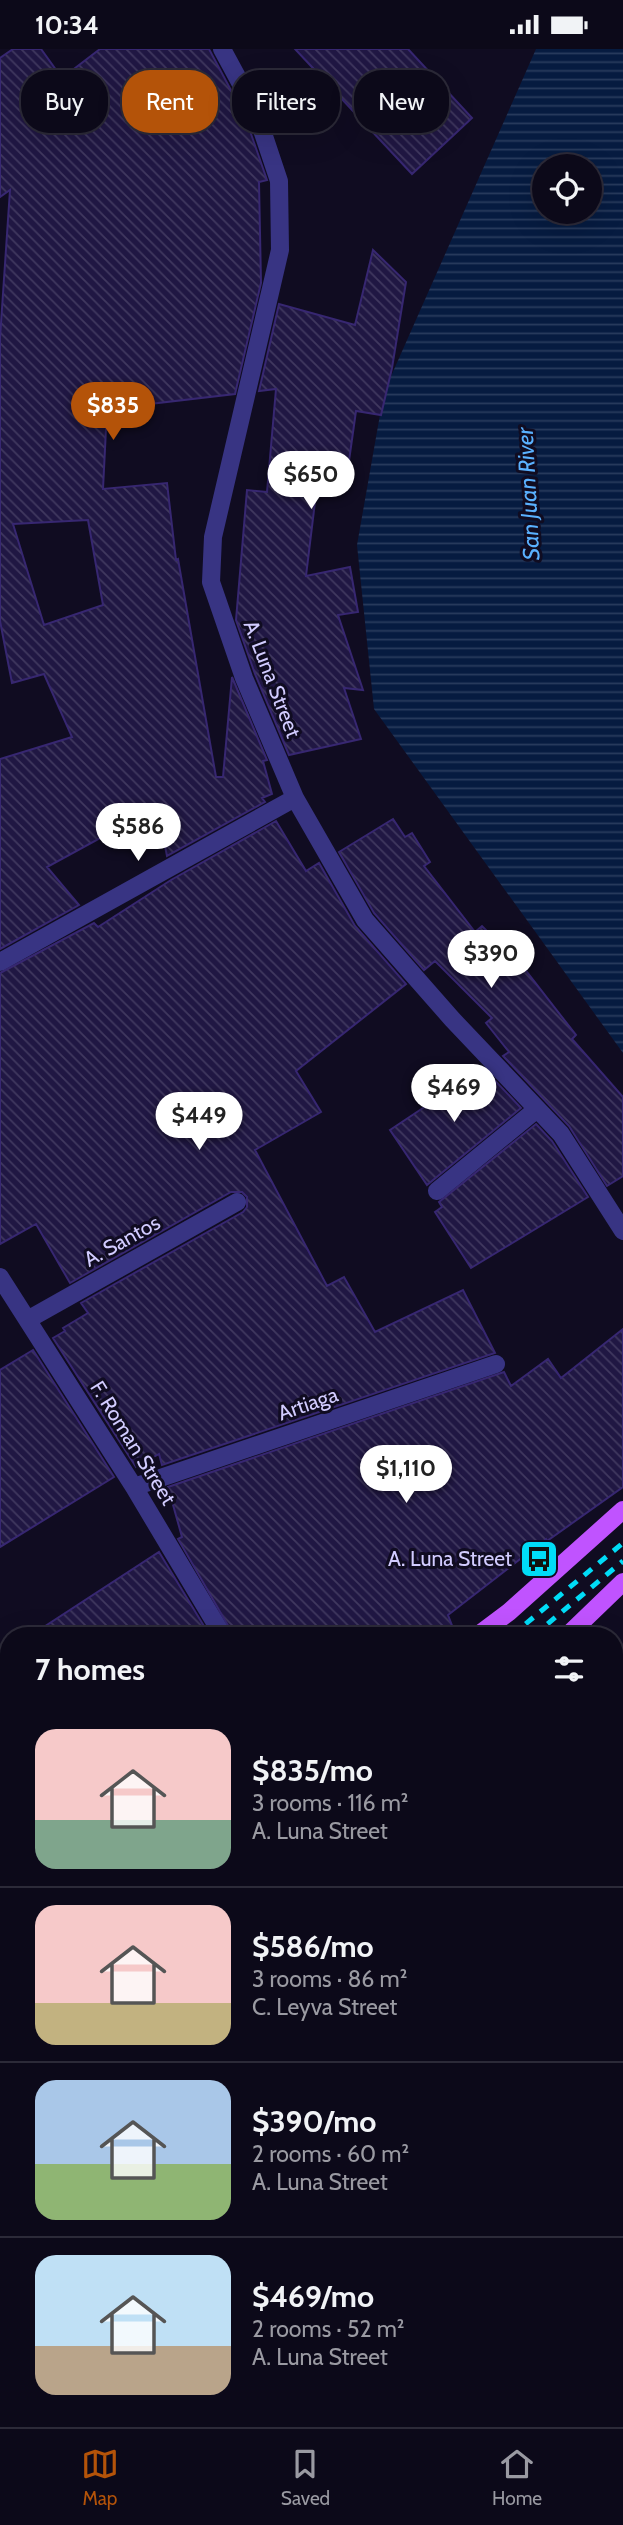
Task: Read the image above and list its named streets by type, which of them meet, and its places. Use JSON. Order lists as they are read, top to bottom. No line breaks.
{"streets":{"street":["A. Luna Street","A. Santos","Artiaga","F. Roman Street"]},"crossings":[["A. Santos","F. Roman Street"],["Artiaga","F. Roman Street"]],"water":["San Juan River"],"places":{"bus stop":["A. Luna Street"]},"page":{"status":"10:34","chip":["Buy","Rent","Filters","New"],"price":["$835","$650","$586","$390","$469","$449","$1,110"],"heading":"7 homes","list":[{"name":"$835/mo","note":"3 rooms · 116 m² · A. Luna Street"},{"name":"$586/mo","note":"3 rooms · 86 m² · C. Leyva Street"},{"name":"$390/mo","note":"2 rooms · 60 m² · A. Luna Street"},{"name":"$469/mo","note":"2 rooms · 52 m² · A. Luna Street"}],"tabs":["Map","Saved","Home"]}}
